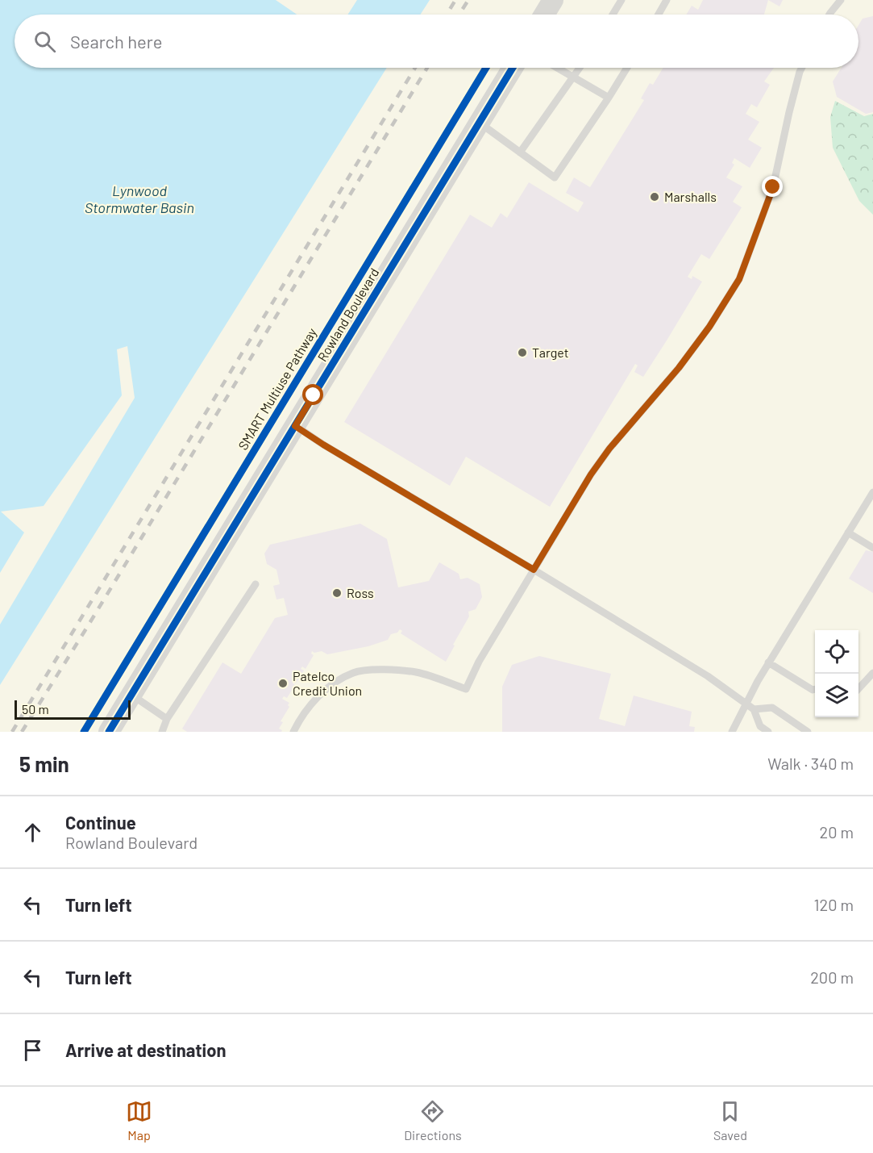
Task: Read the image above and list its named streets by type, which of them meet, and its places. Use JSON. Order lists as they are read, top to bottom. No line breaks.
{"streets":{"street":["Rowland Boulevard"],"cycle path":["SMART Multiuse Pathway"]},"water":["Lynwood Stormwater Basin"],"places":["Marshalls","Target","Ross","Patelco Credit Union"],"scale_bar":"50 m","page":{"search":"Search here","scale":"50 m","heading":["5 min","Walk · 340 m"],"list":[["Continue","Rowland Boulevard","20 m"],["Turn left","120 m"],["Turn left","200 m"],"Arrive at destination"],"nav":["Map","Directions","Saved"]}}
